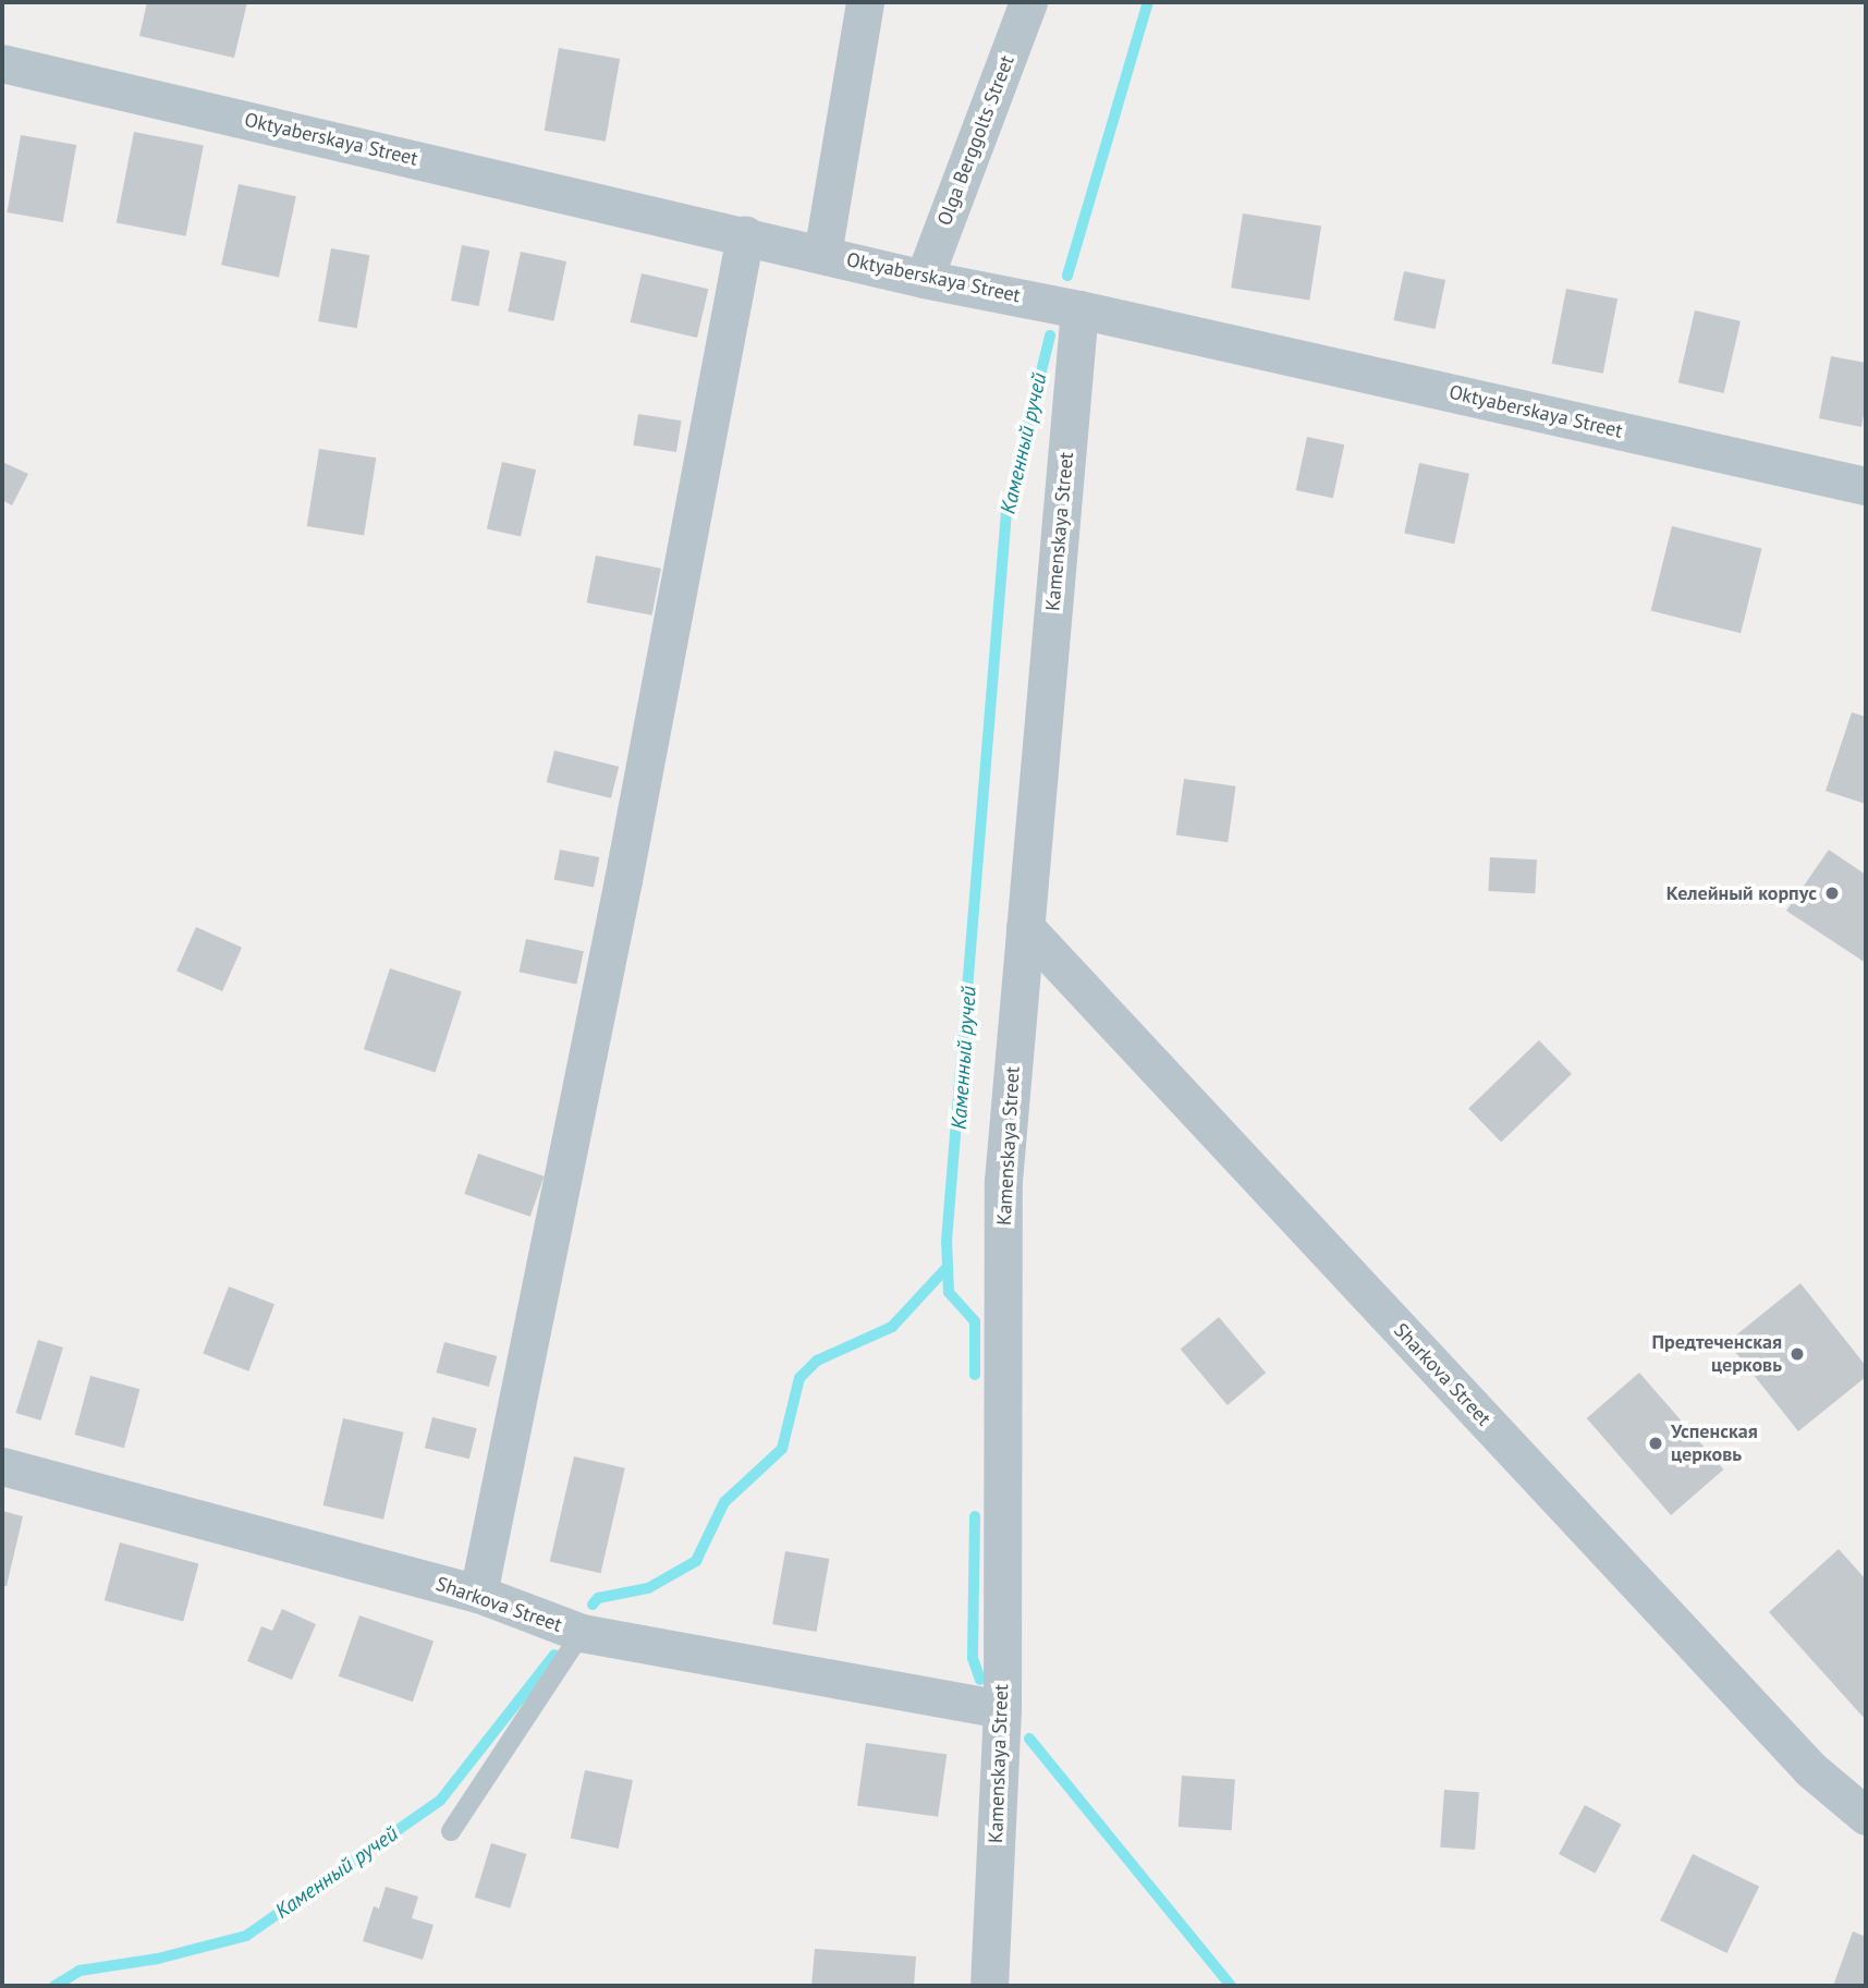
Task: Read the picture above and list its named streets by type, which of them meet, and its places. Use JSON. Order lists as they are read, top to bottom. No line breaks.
{"streets":{"street":["Oktyaberskaya Street","Olga Berggolts Street","Kamenskaya Street","Sharkova Street"]},"crossings":[["Oktyaberskaya Street","Olga Berggolts Street"],["Oktyaberskaya Street","Kamenskaya Street"],["Kamenskaya Street","Sharkova Street"]],"water":["Каменный ручей"],"places":["Келейный корпус","Предтеченская церковь","Успенская церковь"]}
